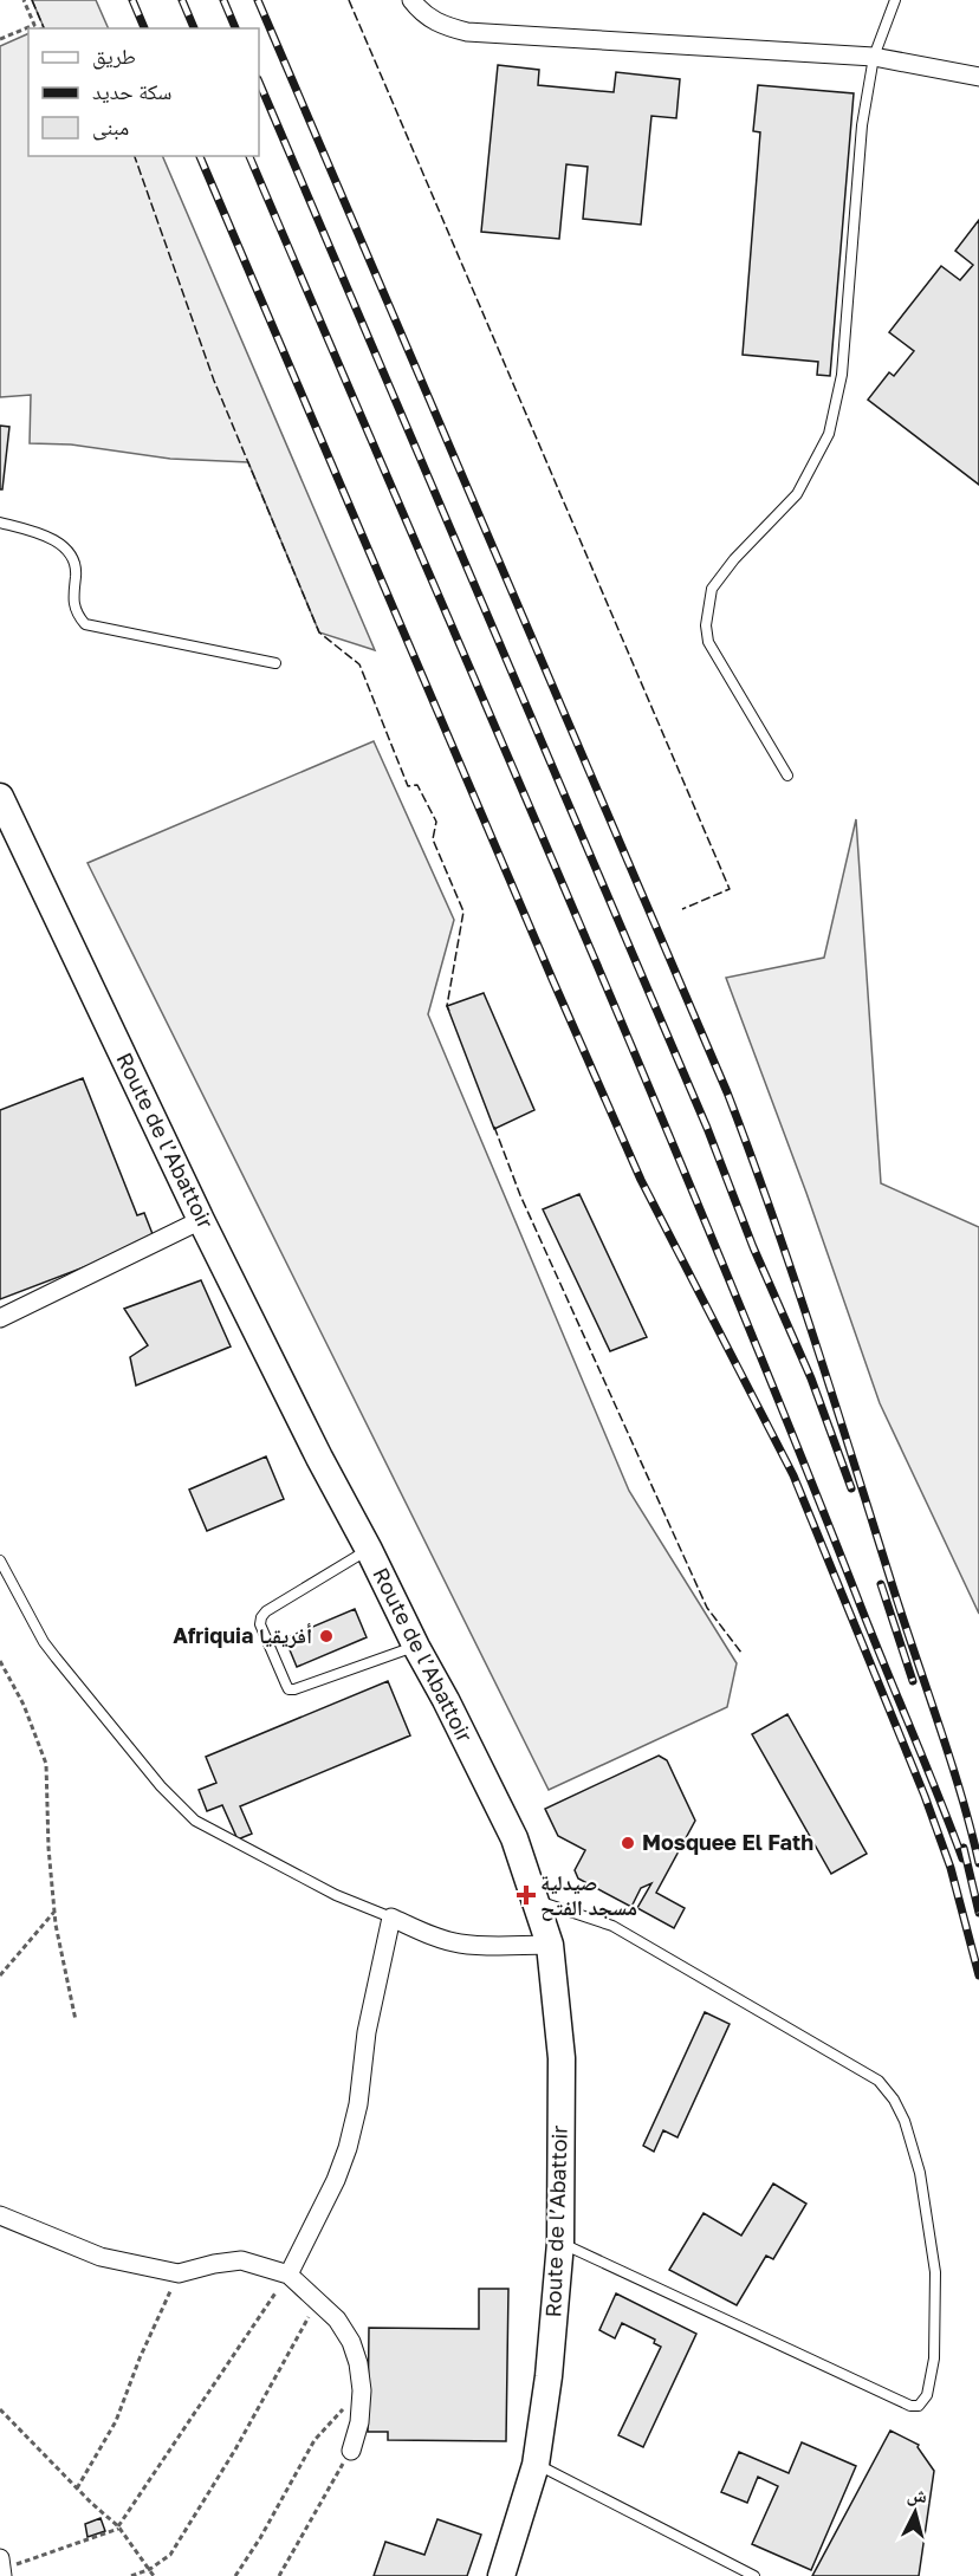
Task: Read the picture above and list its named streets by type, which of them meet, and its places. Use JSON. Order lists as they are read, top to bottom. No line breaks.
{"streets":{"main road":["Route de l’Abattoir"]},"places":{"other":["Afriquia أفريقيا","Mosquee El Fath"],"health":["صيدلية مسجد الفتح"]},"legend":["طريق","سكة حديد","مبنى"],"north":"top"}
